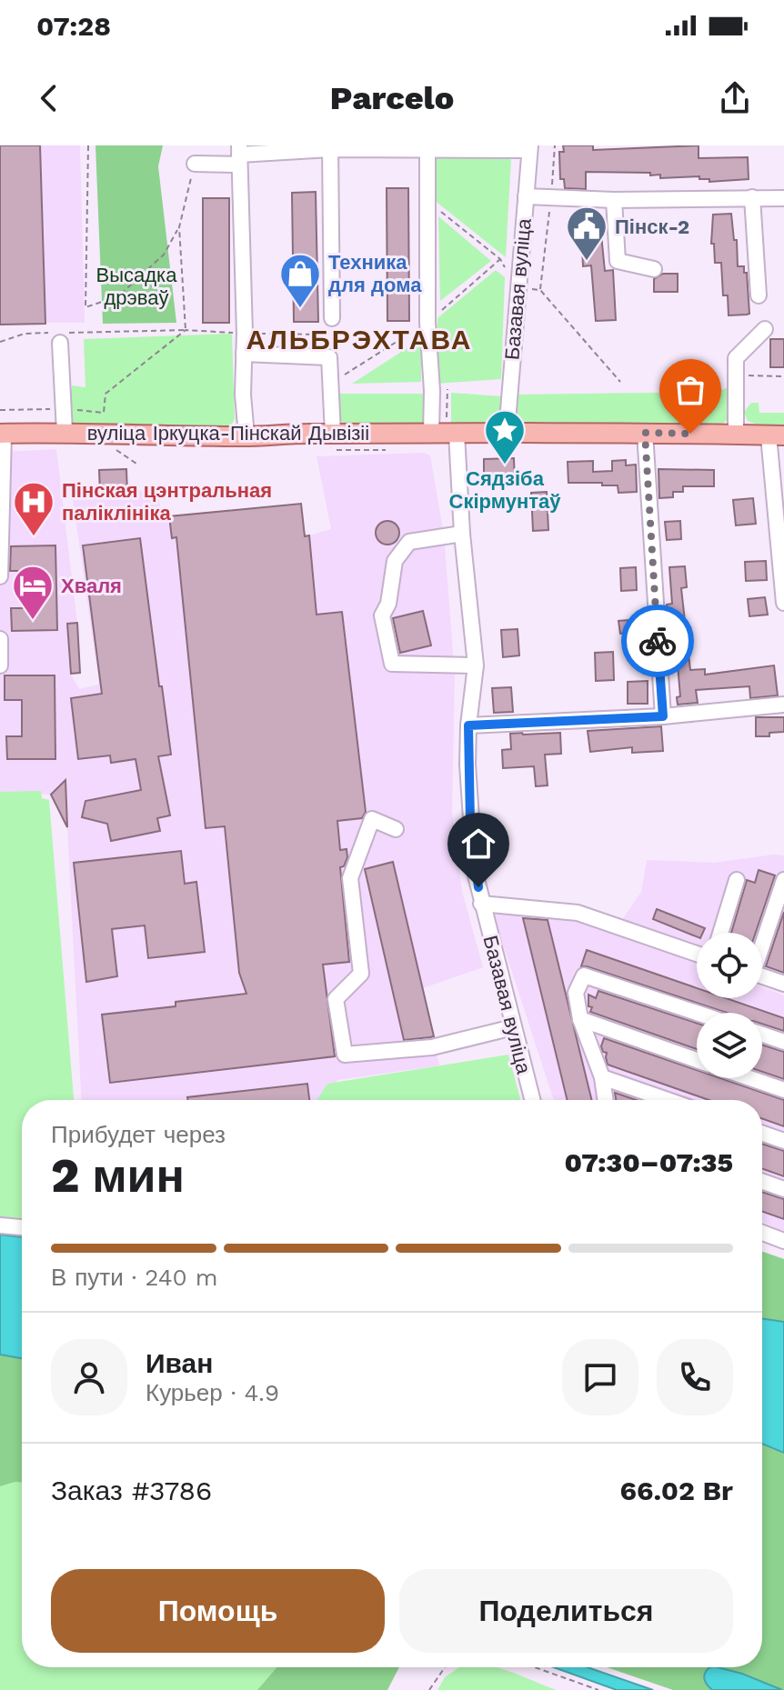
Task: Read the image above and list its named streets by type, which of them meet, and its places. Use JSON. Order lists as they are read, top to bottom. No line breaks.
{"streets":{"main road":["вуліца Іркуцка-Пінскай Дывізіі"],"street":["Базавая вуліца"]},"crossings":[["Базавая вуліца","вуліца Іркуцка-Пінскай Дывізіі"]],"districts":["АЛЬБРЭХТАВА"],"parks":["Высадка дрэваў"],"places":{"public building":["Пінск-2"],"shop":["Техника для дома"],"place":["Сядзіба Скірмунтаў"],"hospital":["Пінская цэнтральная паліклініка"],"hotel":["Хваля"]},"page":{"status":"07:28","header":"Parcelo","heading":["2 мин","Прибудет через","07:30–07:35"],"panel":["Иван","Курьер · 4.9","Заказ #3786","66.02 Br"],"bar":"В пути · 240 m","buttons":["Помощь","Поделиться"]}}
